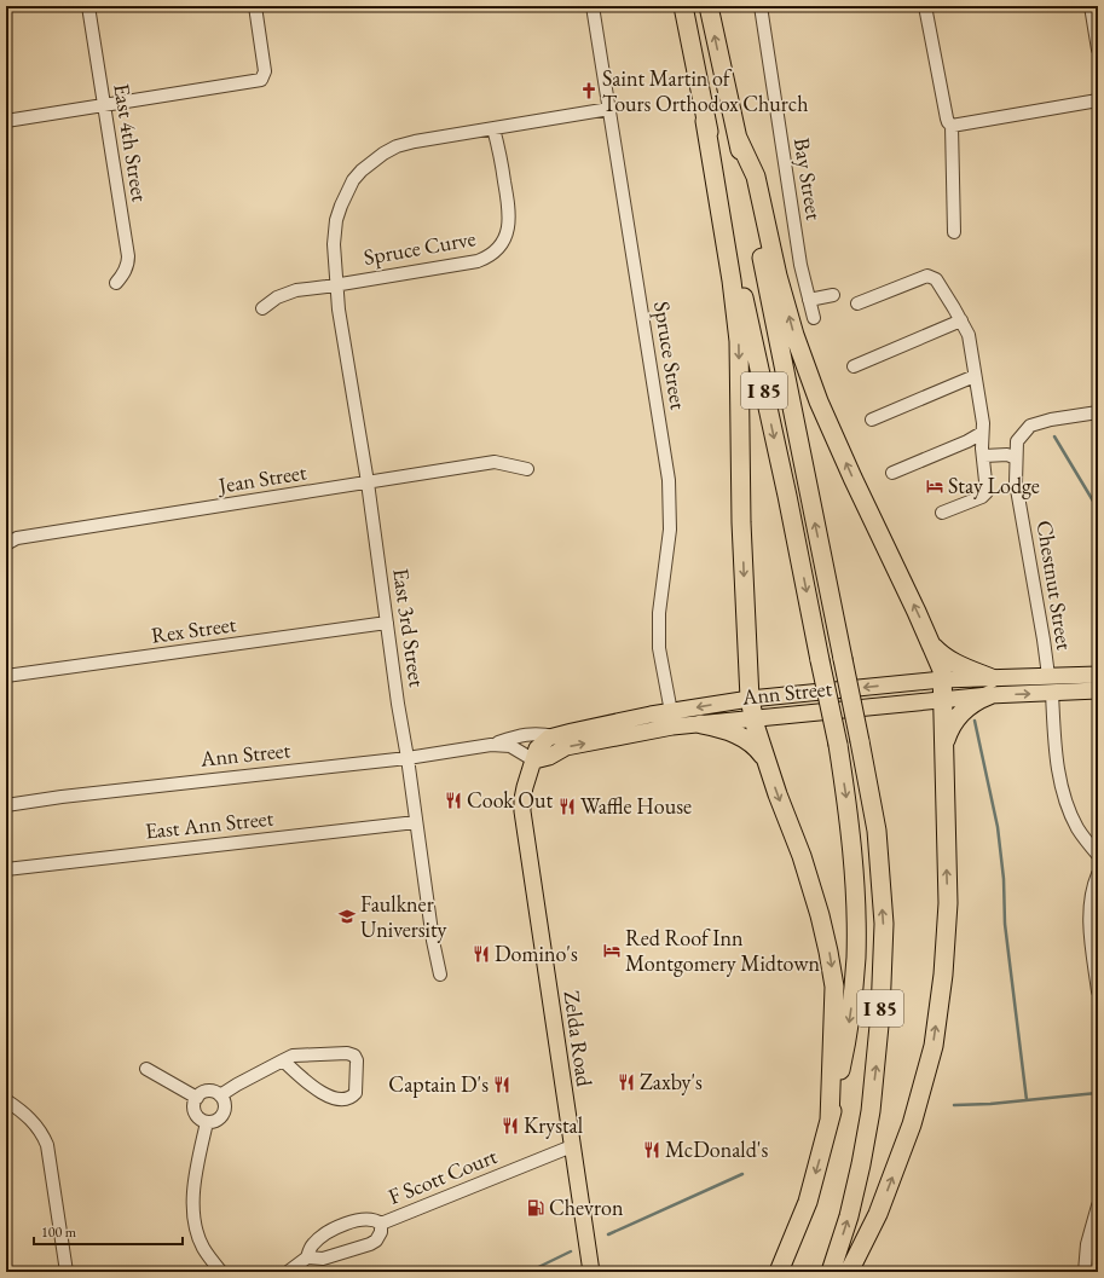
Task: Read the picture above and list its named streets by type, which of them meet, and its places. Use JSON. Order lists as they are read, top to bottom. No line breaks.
{"streets":{"highway":["I 85"],"main road":["Ann Street","Zelda Road"],"street":["East 4th Street","Bay Street","Spruce Curve","Spruce Street","Jean Street","Chestnut Street","East 3rd Street","Rex Street","East Ann Street","F Scott Court"]},"crossings":[["Spruce Curve","Spruce Street"],["Spruce Curve","East 3rd Street"],["Spruce Street","Ann Street"],["Jean Street","East 3rd Street"],["Chestnut Street","Ann Street"],["East 3rd Street","Rex Street"],["East 3rd Street","Ann Street"],["East 3rd Street","East Ann Street"],["Ann Street","Zelda Road"],["Zelda Road","F Scott Court"]],"places":{"church":["Saint Martin of Tours Orthodox Church"],"hotel":["Stay Lodge","Red Roof Inn Montgomery Midtown"],"restaurant":["Cook Out","Waffle House","Domino's","Zaxby's","Captain D's","Krystal","McDonald's"],"school or university":["Faulkner University"],"fuel station":["Chevron"]},"scale_bar":"100 m"}
